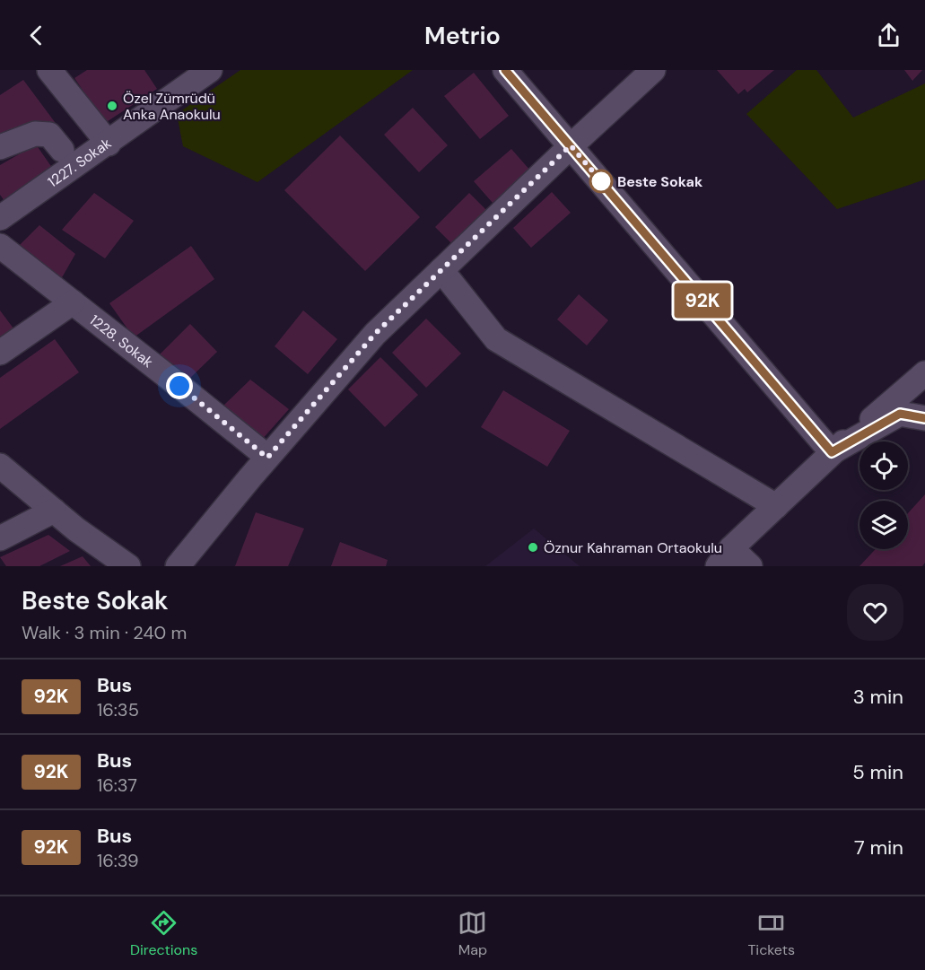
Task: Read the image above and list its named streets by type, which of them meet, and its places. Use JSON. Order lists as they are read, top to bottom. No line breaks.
{"streets":{"street":["1227. Sokak","1228. Sokak"]},"places":["Özel Zümrüdü Anka Anaokulu","Beste Sokak","Öznur Kahraman Ortaokulu"],"lines":["bus line 92K"],"page":{"header":"Metrio","on_map":"92K","heading":["Beste Sokak","Walk · 3 min · 240 m"],"list":[{"mark":"92K","name":"Bus","note":"16:35","value":"3 min"},{"mark":"92K","name":"Bus","note":"16:37","value":"5 min"},{"mark":"92K","name":"Bus","note":"16:39","value":"7 min"}],"tabs":["Directions","Map","Tickets"]}}
